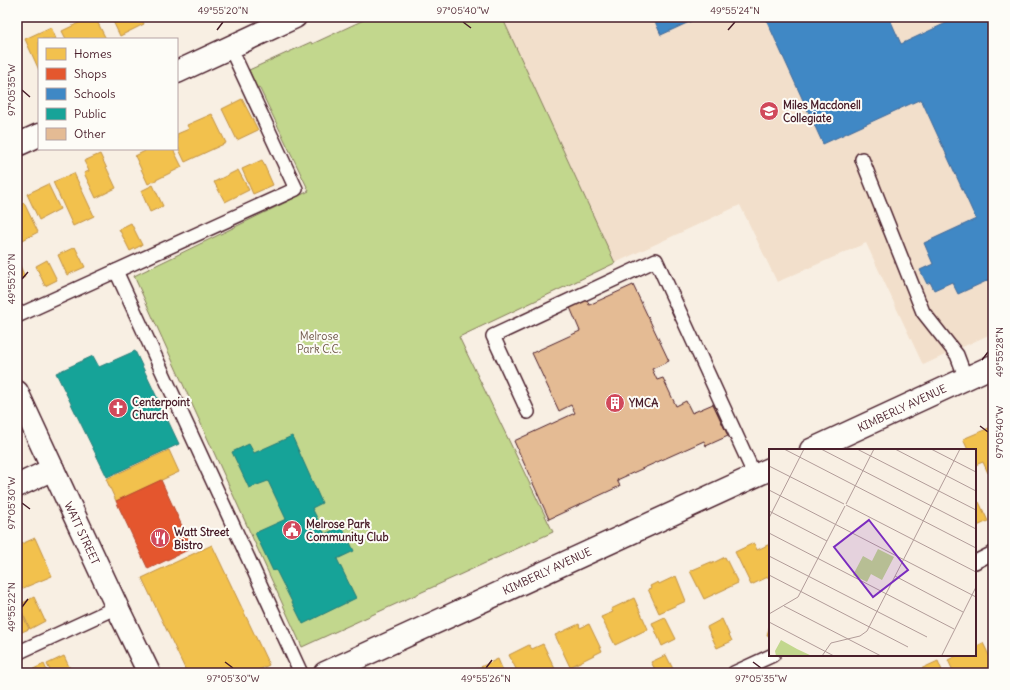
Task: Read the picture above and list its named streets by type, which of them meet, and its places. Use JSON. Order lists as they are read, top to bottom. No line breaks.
{"streets":{"street":["KIMBERLY AVENUE","WATT STREET"]},"parks":["Melrose Park C.C."],"places":{"school or university":["Miles Macdonell Collegiate"],"building":["YMCA"],"church":["Centerpoint Church"],"public building":["Melrose Park Community Club"],"restaurant":["Watt Street Bistro"]},"legend":["Homes","Shops","Schools","Public","Other"],"coordinates":["49°55'20\"N","97°05'40\"W","49°55'24\"N","97°05'35\"W","49°55'28\"N","97°05'30\"W","49°55'22\"N","49°55'26\"N"]}
